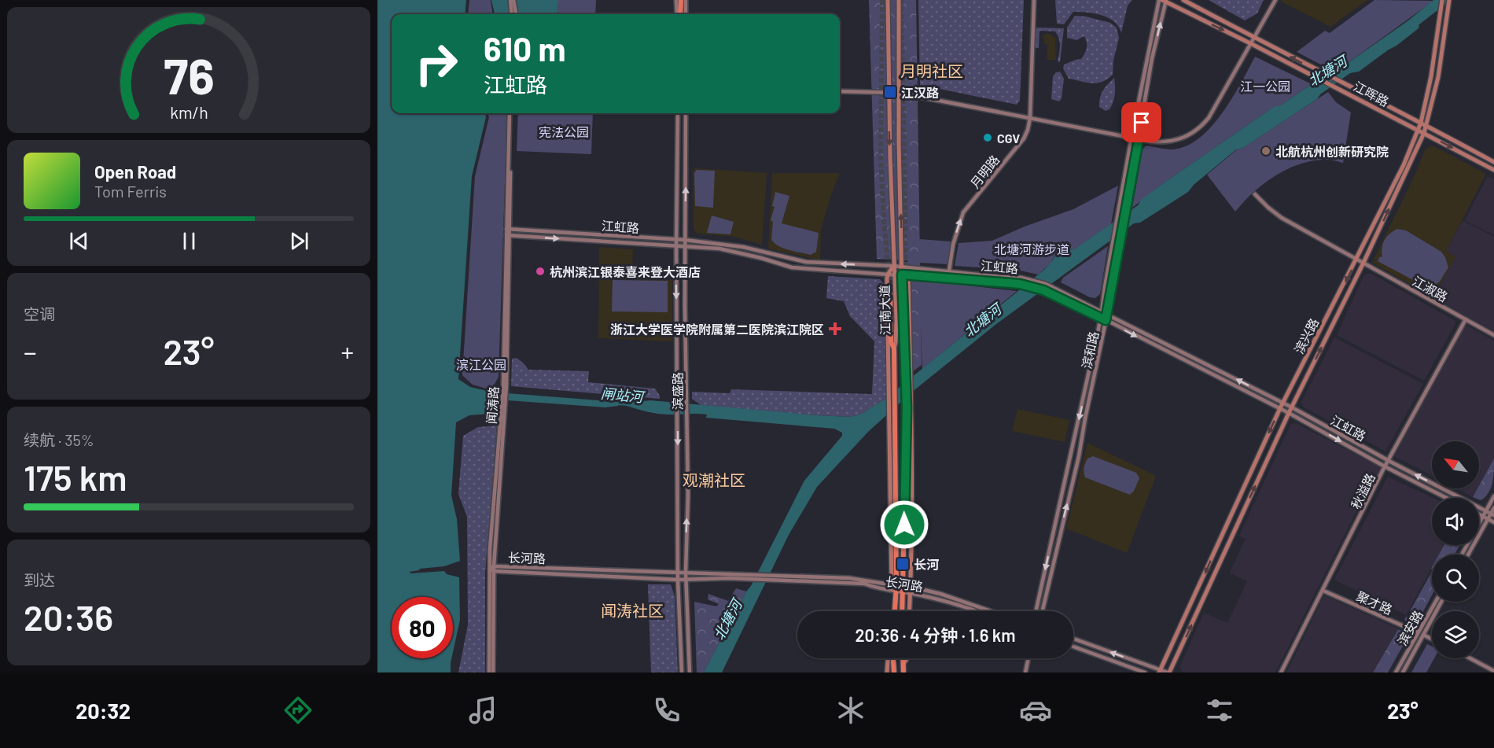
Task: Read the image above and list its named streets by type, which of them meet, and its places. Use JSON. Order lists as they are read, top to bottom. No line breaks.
{"streets":{"highway":["江南大道"],"main road":["江晖路","月明路","江虹路","江淑路","滨兴路","滨和路","滨盛路","闻涛路","秋溢路","长河路","聚才路","滨安路"]},"crossings":[["江晖路","滨兴路"],["江晖路","滨和路"],["月明路","江虹路"],["江虹路","江南大道"],["江虹路","滨兴路"],["江虹路","滨和路"],["江虹路","滨盛路"],["江虹路","闻涛路"],["江虹路","秋溢路"],["江淑路","滨兴路"],["江淑路","秋溢路"],["江南大道","长河路"],["滨盛路","长河路"],["闻涛路","长河路"],["秋溢路","聚才路"],["聚才路","滨安路"]],"one_way":["月明路"],"districts":["月明社区","观潮社区","闻涛社区"],"water":["北塘河","闸站河"],"parks":["江一公园","宪法公园","北塘河游步道","滨江公园"],"places":{"transit":["江汉路","长河"],"other":["CGV","北航杭州创新研究院","杭州滨江银泰喜来登大酒店"],"health":["浙江大学医学院附属第二医院滨江院区"]},"north":"top left","page":{"turn":["610 m","江虹路"],"song":["Open Road","Tom Ferris"],"tile":["空调",["续航 · 35%","175 km"],["到达","20:36"]],"heat":["−","23°","+"],"limit":"80","trip":"20:36 · 4 分钟 · 1.6 km","tabs":["20:32","23°"],"gauge":["76","km/h"]}}
